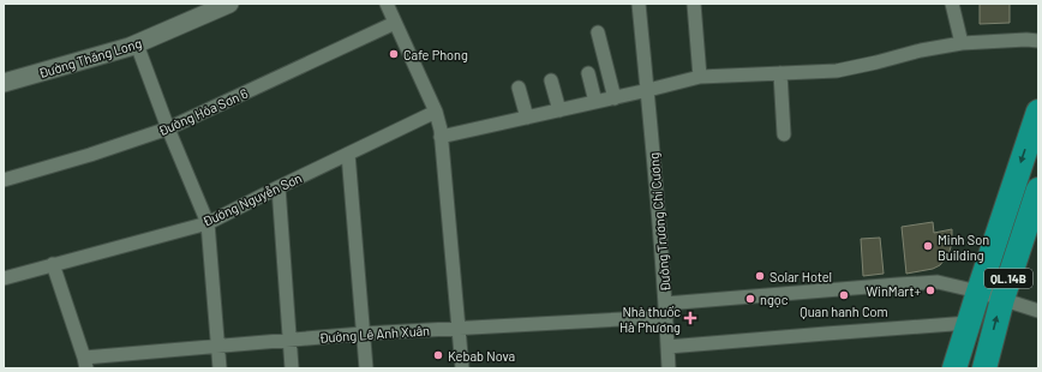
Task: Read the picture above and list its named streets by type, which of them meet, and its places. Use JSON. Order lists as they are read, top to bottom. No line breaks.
{"streets":{"highway":["QL.14B"],"street":["Đường Thăng Long","Đường Hóa Sơn 6","Đường Nguyễn Sơn","Đường Trương Chí Cương","Đường Lê Anh Xuân"]},"crossings":[["Đường Trương Chí Cương","QL.14B"],["Đường Trương Chí Cương","Đường Lê Anh Xuân"]],"places":{"other":["Cafe Phong","Minh Son Building","Solar Hotel","WinMart+","Quan hanh Com","ngọc","Kebab Nova"],"health":["Nhà thuốc Hà Phương"]}}
